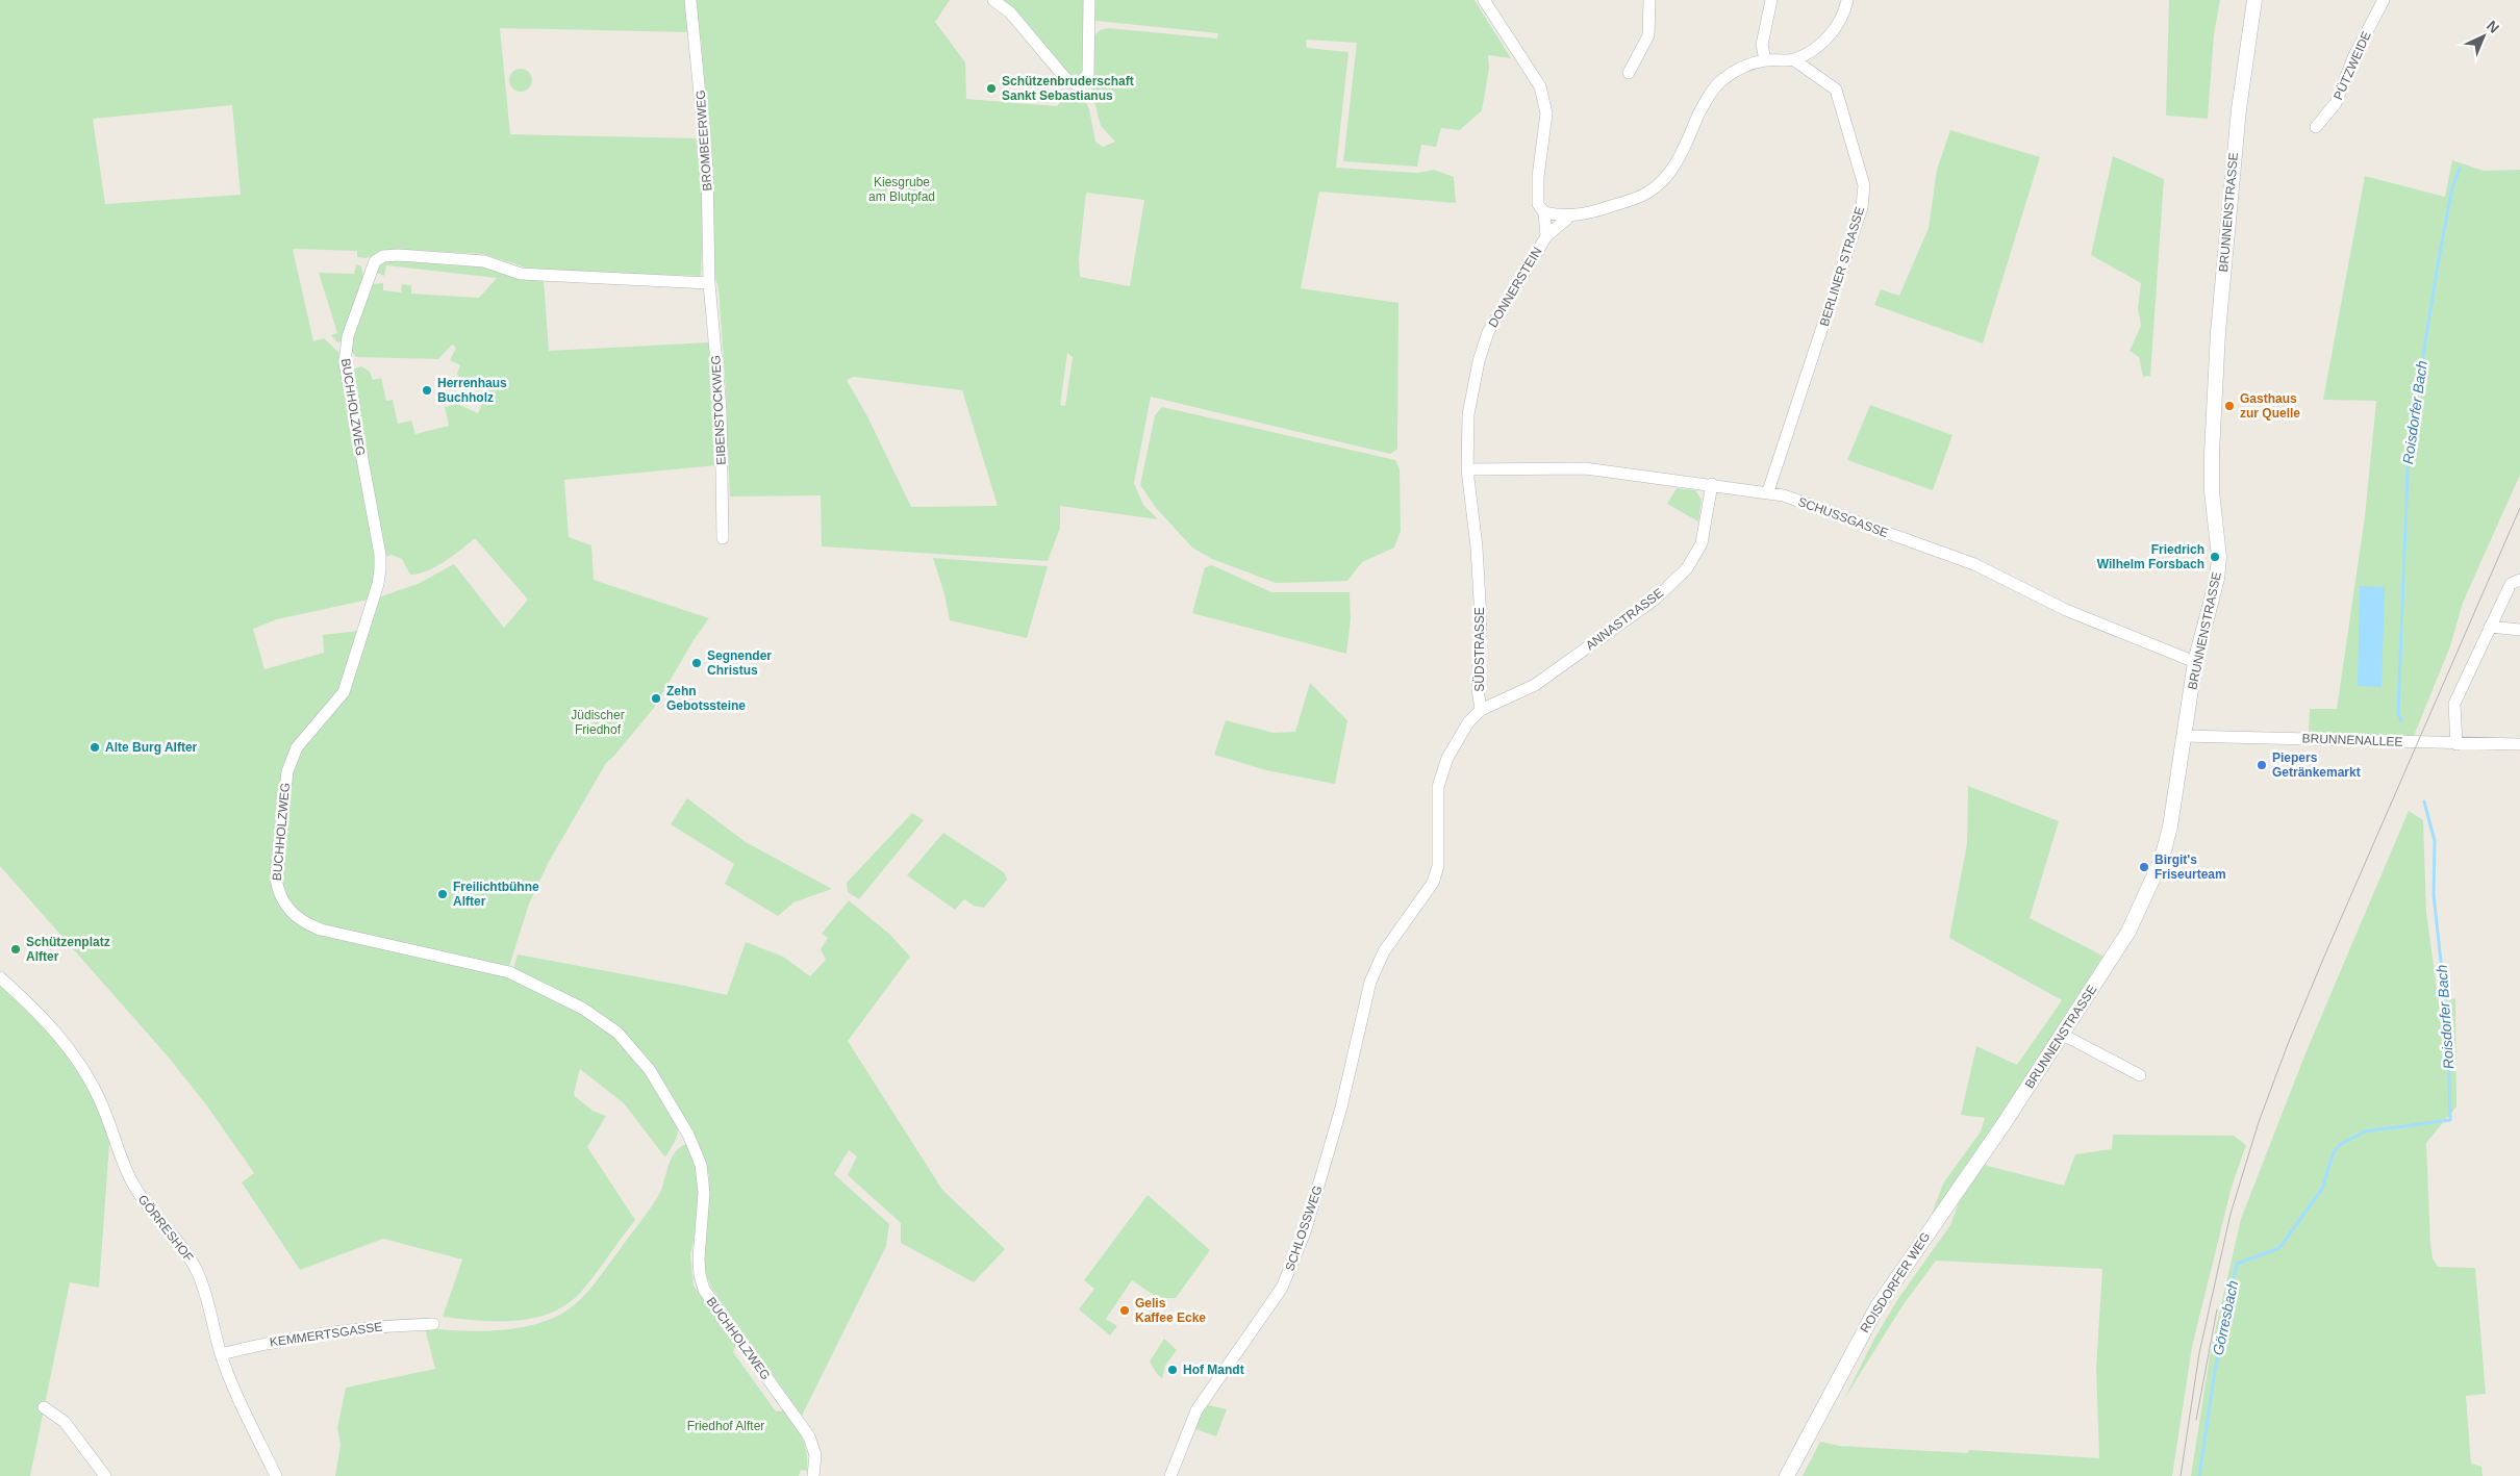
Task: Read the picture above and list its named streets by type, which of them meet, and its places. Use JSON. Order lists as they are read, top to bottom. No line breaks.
{"streets":{"street":["PÜTZWEIDE","BROMBEERWEG","BRUNNENSTRASSE","BERLINER STRASSE","DONNERSTEIN","BUCHHOLZWEG","EIBENSTOCKWEG","SCHUSSGASSE","ANNASTRASSE","SÜDSTRASSE","BRUNNENALLEE","GÖRRESHOF","SCHLOSSWEG","ROISDORFER WEG","KEMMERTSGASSE"]},"crossings":[["BROMBEERWEG","BUCHHOLZWEG"],["BROMBEERWEG","EIBENSTOCKWEG"],["BRUNNENSTRASSE","SCHUSSGASSE"],["BRUNNENSTRASSE","BRUNNENALLEE"],["BRUNNENSTRASSE","ROISDORFER WEG"],["BERLINER STRASSE","SCHUSSGASSE"],["DONNERSTEIN","SCHUSSGASSE"],["DONNERSTEIN","SÜDSTRASSE"],["BUCHHOLZWEG","EIBENSTOCKWEG"],["SCHUSSGASSE","ANNASTRASSE"],["SCHUSSGASSE","SÜDSTRASSE"],["ANNASTRASSE","SÜDSTRASSE"],["SÜDSTRASSE","SCHLOSSWEG"],["GÖRRESHOF","KEMMERTSGASSE"]],"water":["Roisdorfer Bach","Görresbach"],"parks":["Kiesgrube am Blutpfad","Jüdischer Friedhof","Friedhof Alfter"],"places":["Schützenbruderschaft Sankt Sebastianus","Herrenhaus Buchholz","Gasthaus zur Quelle","Friedrich Wilhelm Forsbach","Segnender Christus","Zehn Gebotssteine","Alte Burg Alfter","Piepers Getränkemarkt","Birgit's Friseurteam","Freilichtbühne Alfter","Schützenplatz Alfter","Gelis Kaffee Ecke","Hof Mandt"],"north":"top right"}
